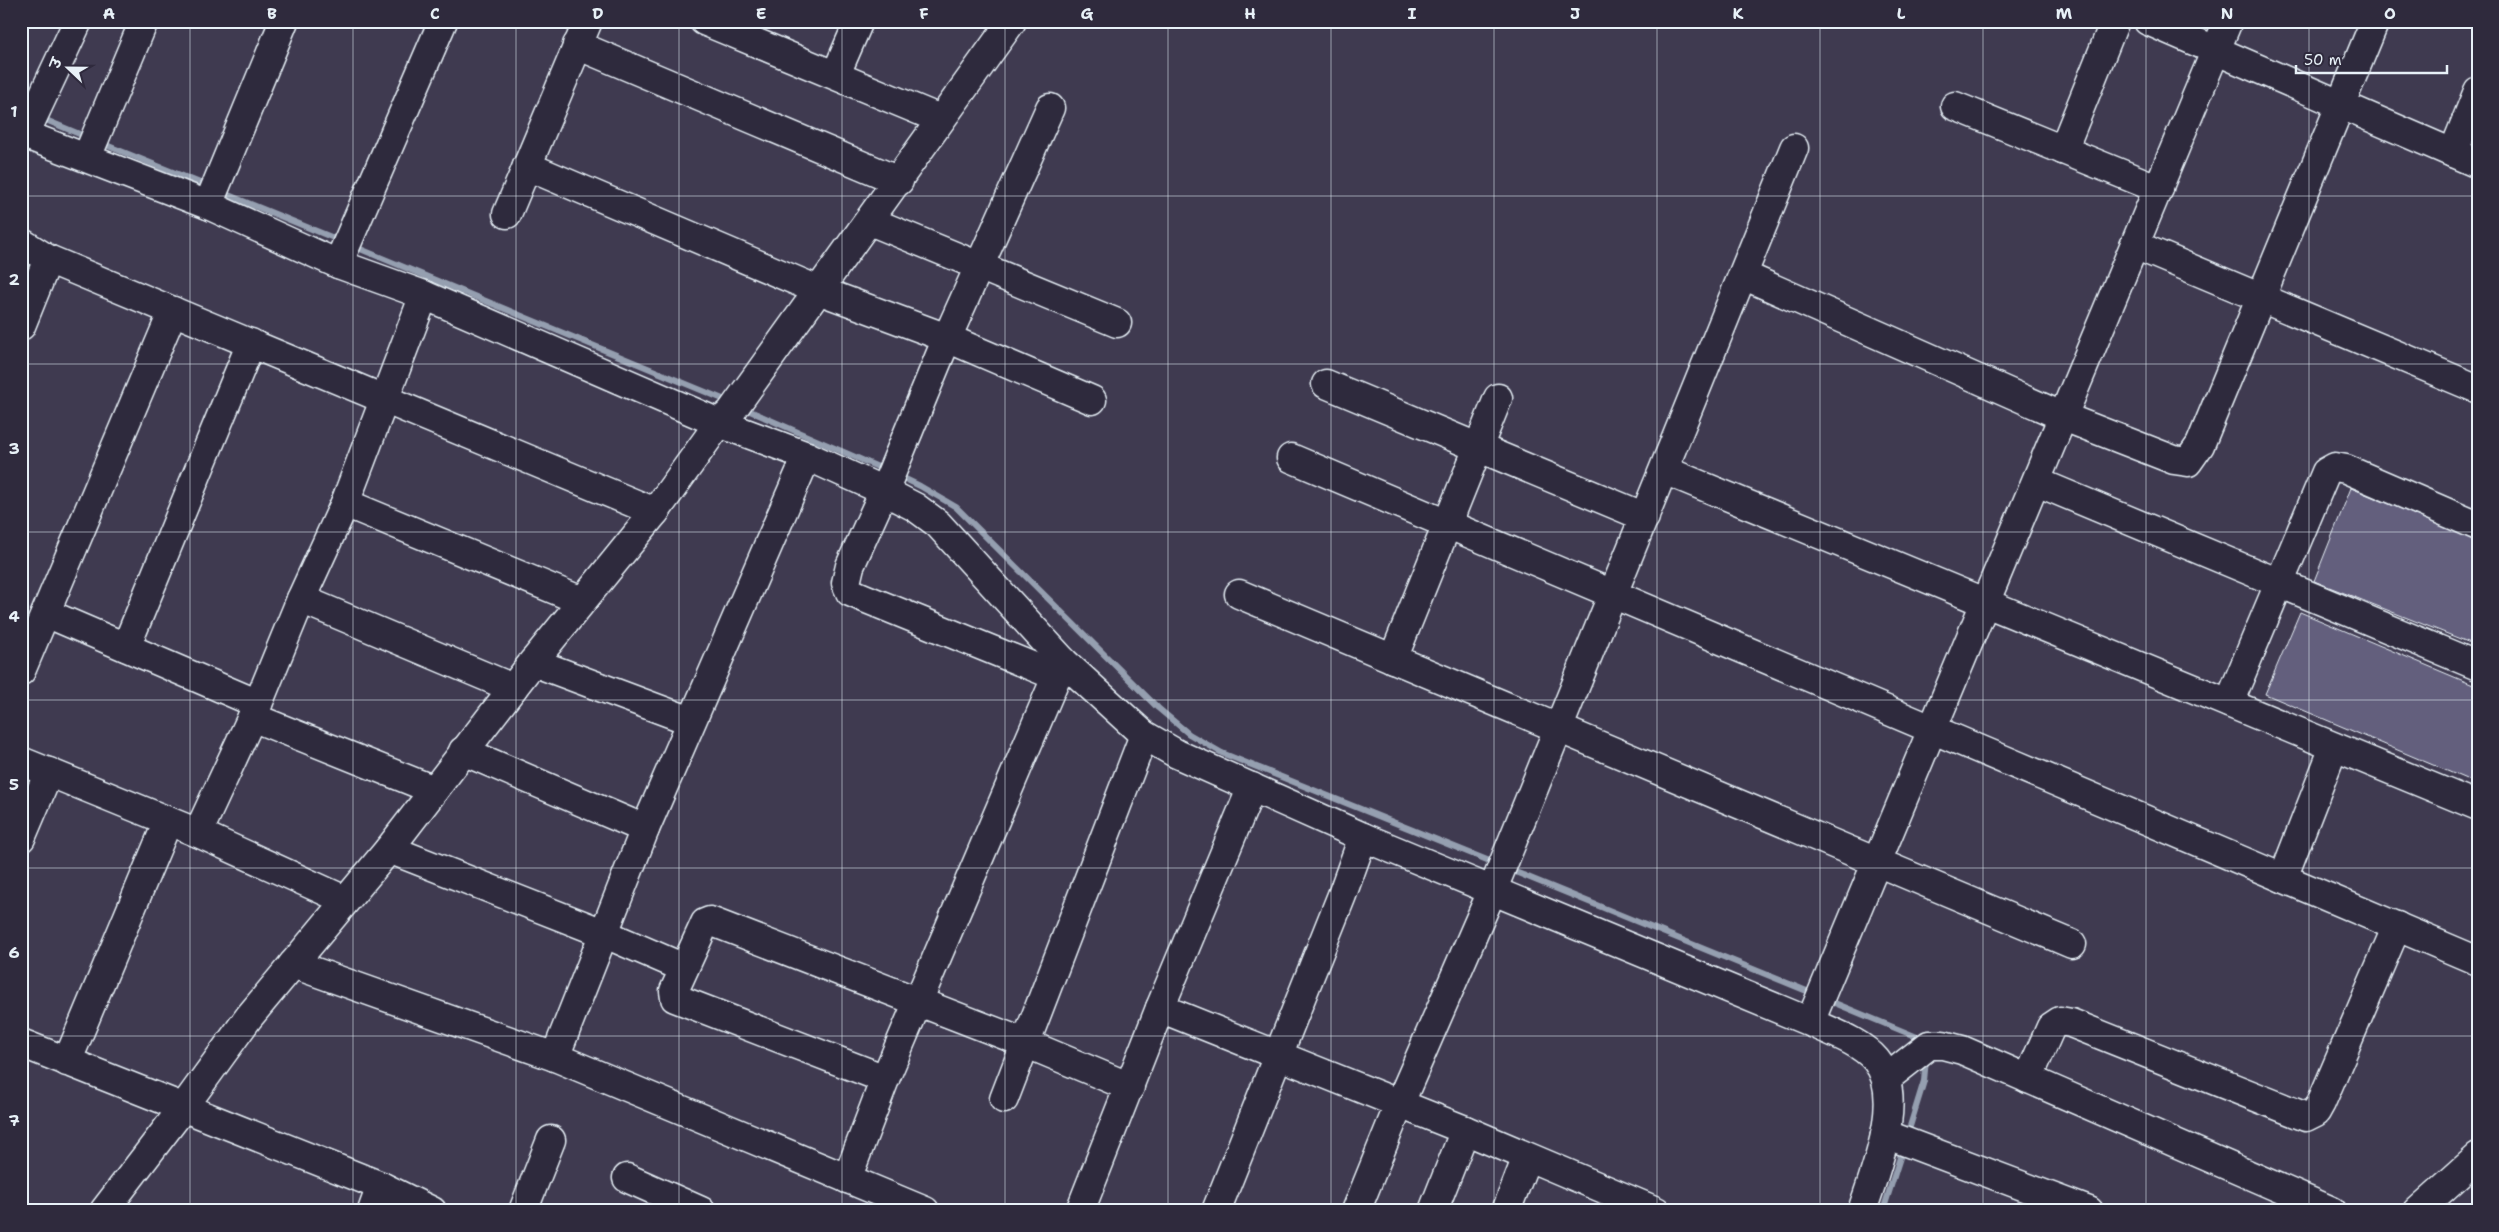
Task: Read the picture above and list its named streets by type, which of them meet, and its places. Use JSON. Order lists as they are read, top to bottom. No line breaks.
{"scale_bar":"50 m","north":"left","grid":{"columns":["A","B","C","D","E","F","G","H","I","J","K","L","M","N","O"],"rows":["1","2","3","4","5","6","7"]}}
